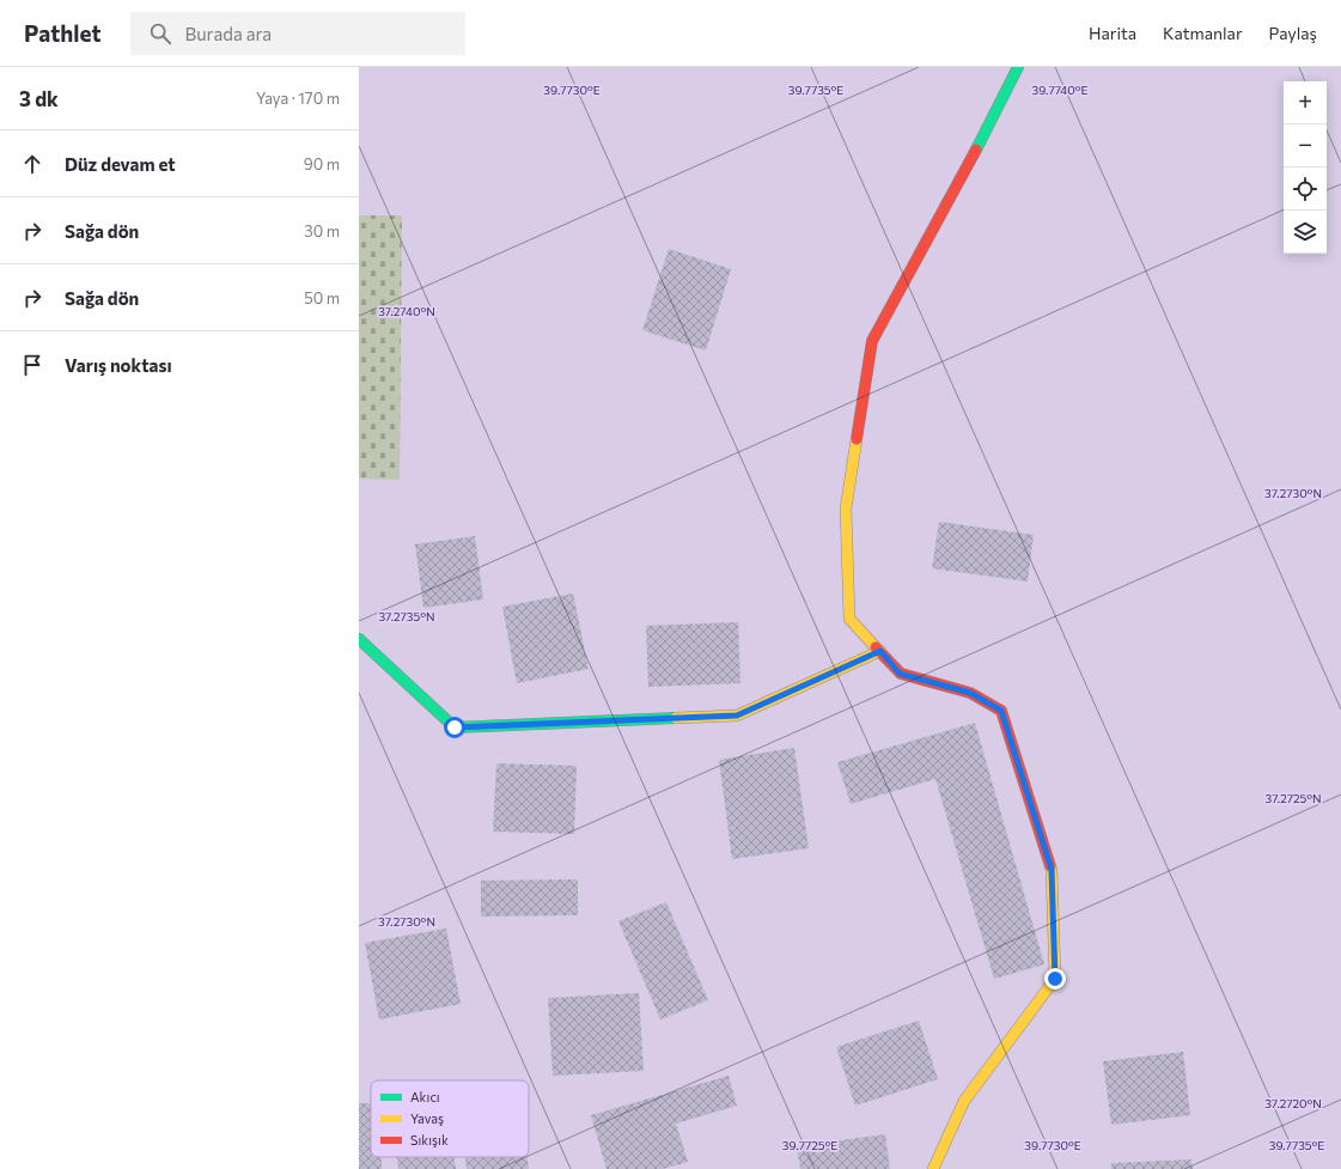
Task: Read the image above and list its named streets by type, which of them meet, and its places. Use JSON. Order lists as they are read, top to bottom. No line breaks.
{"legend":["Akıcı","Yavaş","Sıkışık"],"page":{"header":"Pathlet","search":"Burada ara","nav":["Harita","Katmanlar","Paylaş"],"heading":["3 dk","Yaya · 170 m"],"map_buttons":["+","−"],"list":[["Düz devam et","90 m"],["Sağa dön","30 m"],["Sağa dön","50 m"],"Varış noktası"]},"coordinates":["39.7735°E","39.7730°E","39.7740°E","37.2740°N","37.2730°N","37.2735°N","37.2725°N","37.2720°N","39.7725°E"]}
